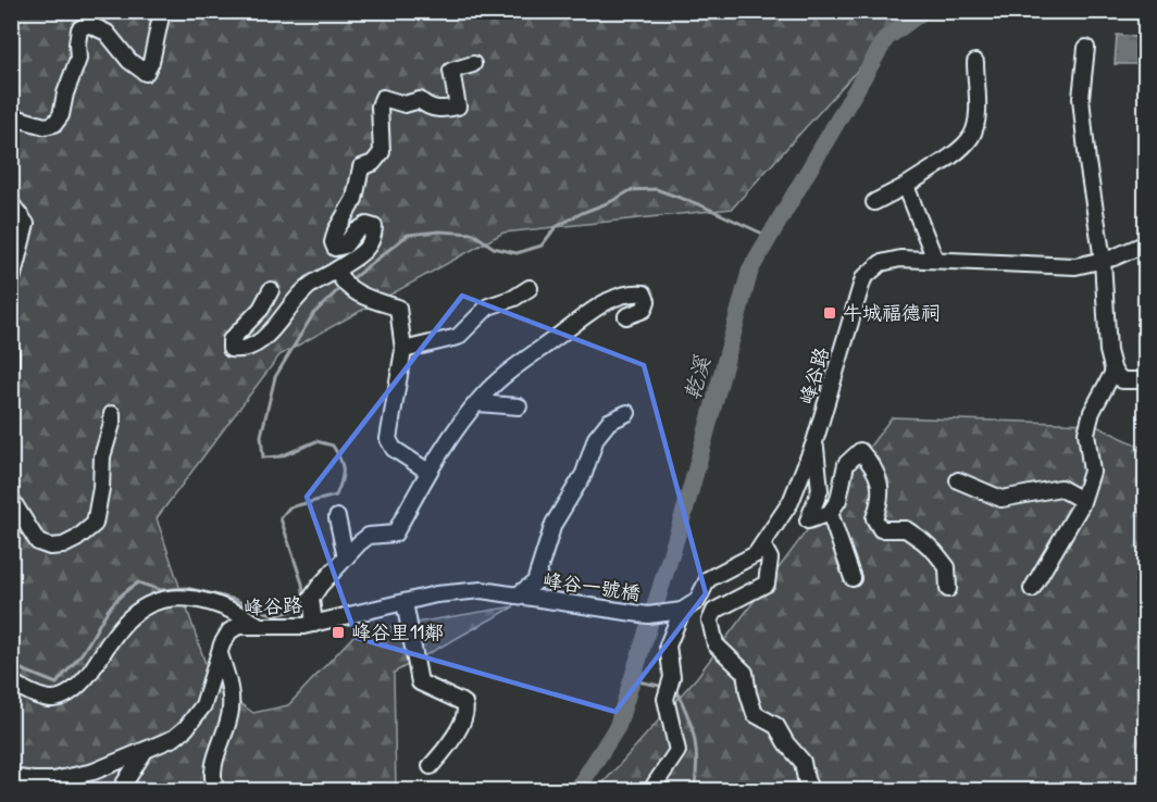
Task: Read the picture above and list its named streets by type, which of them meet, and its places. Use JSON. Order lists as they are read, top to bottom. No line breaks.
{"streets":{"street":["峰谷路","峰谷一號橋"]},"crossings":[["峰谷路","峰谷一號橋"]],"water":["乾溪"],"places":{"transit":["牛城福德祠","峰谷里11鄰"]}}
